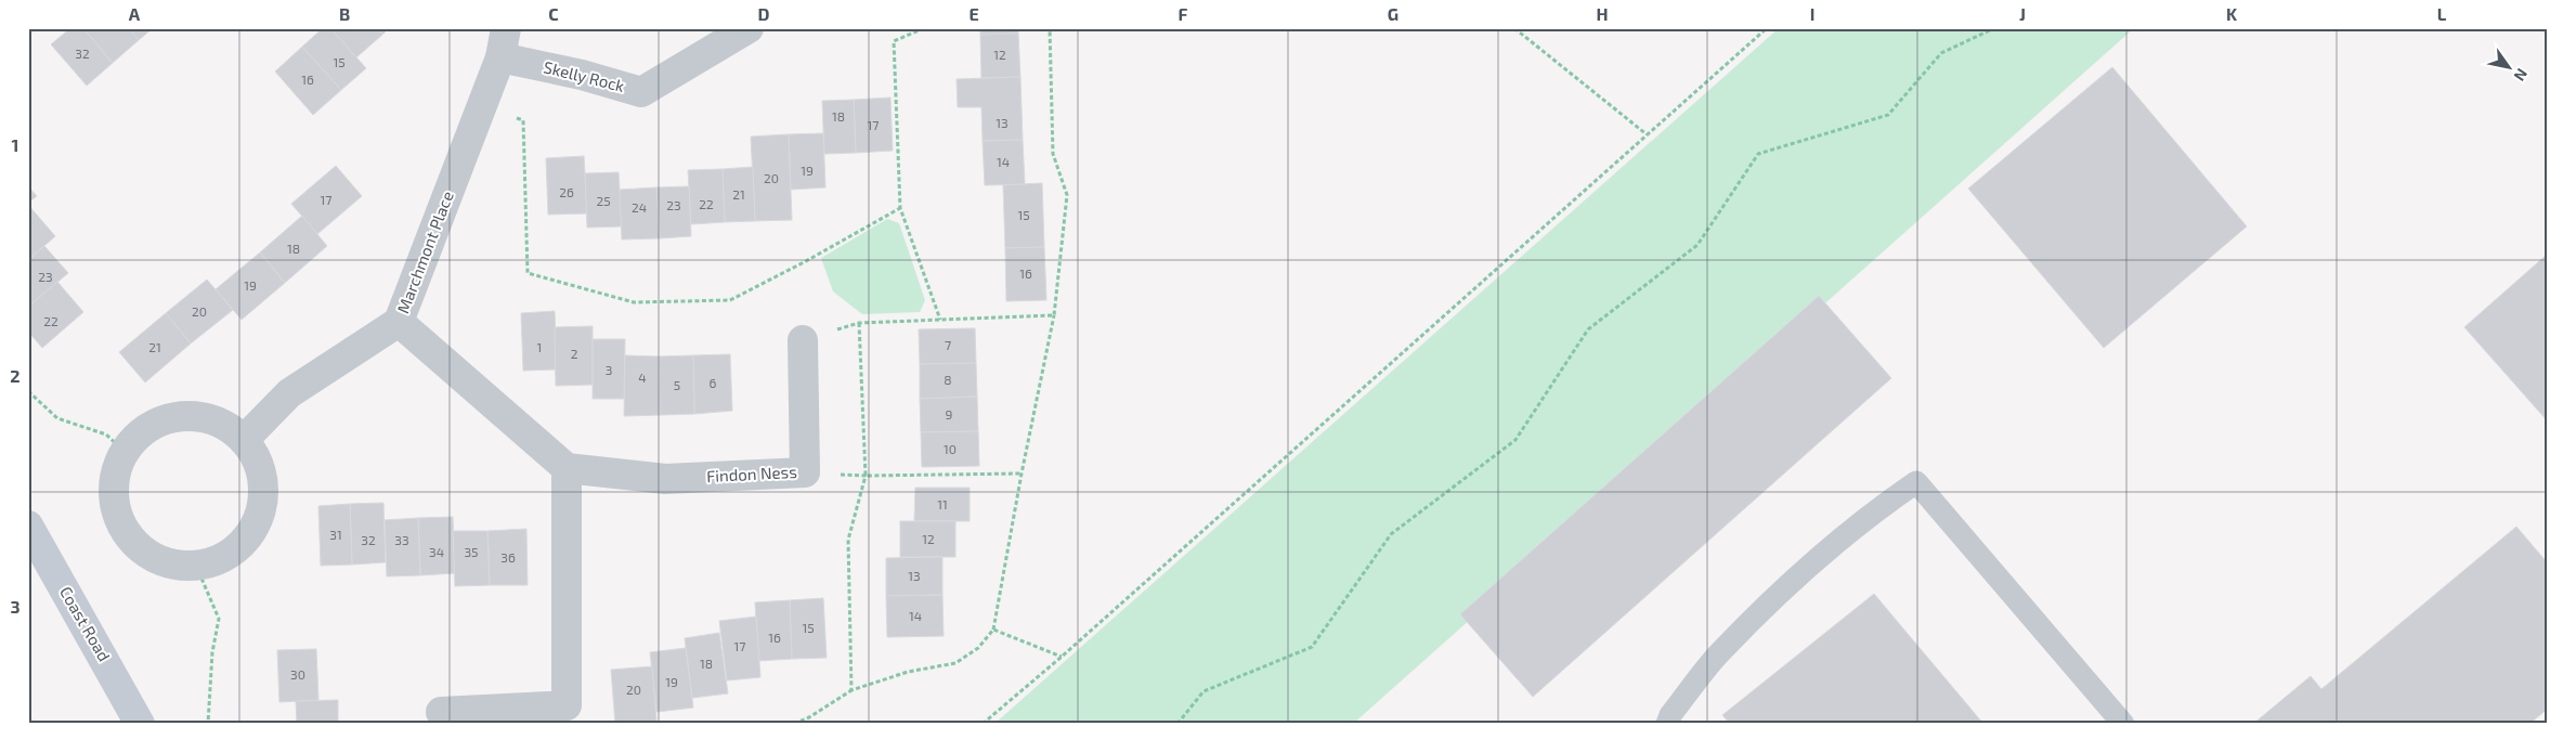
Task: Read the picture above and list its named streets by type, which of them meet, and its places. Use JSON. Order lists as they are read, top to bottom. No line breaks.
{"streets":{"street":["Skelly Rock","Marchmont Place","Findon Ness","Coast Road"]},"crossings":[["Skelly Rock","Marchmont Place"]],"house_numbers":["32","12","15","16","18","13","17","14","19","20","26","21","17","25","22","23","24","15","18","16","23","19","20","22","7","21","1","2","3","4","8","6","5","9","10","11","31","12","32","33","34","35","36","13","14","15","16","17","18","30","19","20"],"north":"bottom right","grid":{"columns":["A","B","C","D","E","F","G","H","I","J","K","L"],"rows":["1","2","3"]}}
